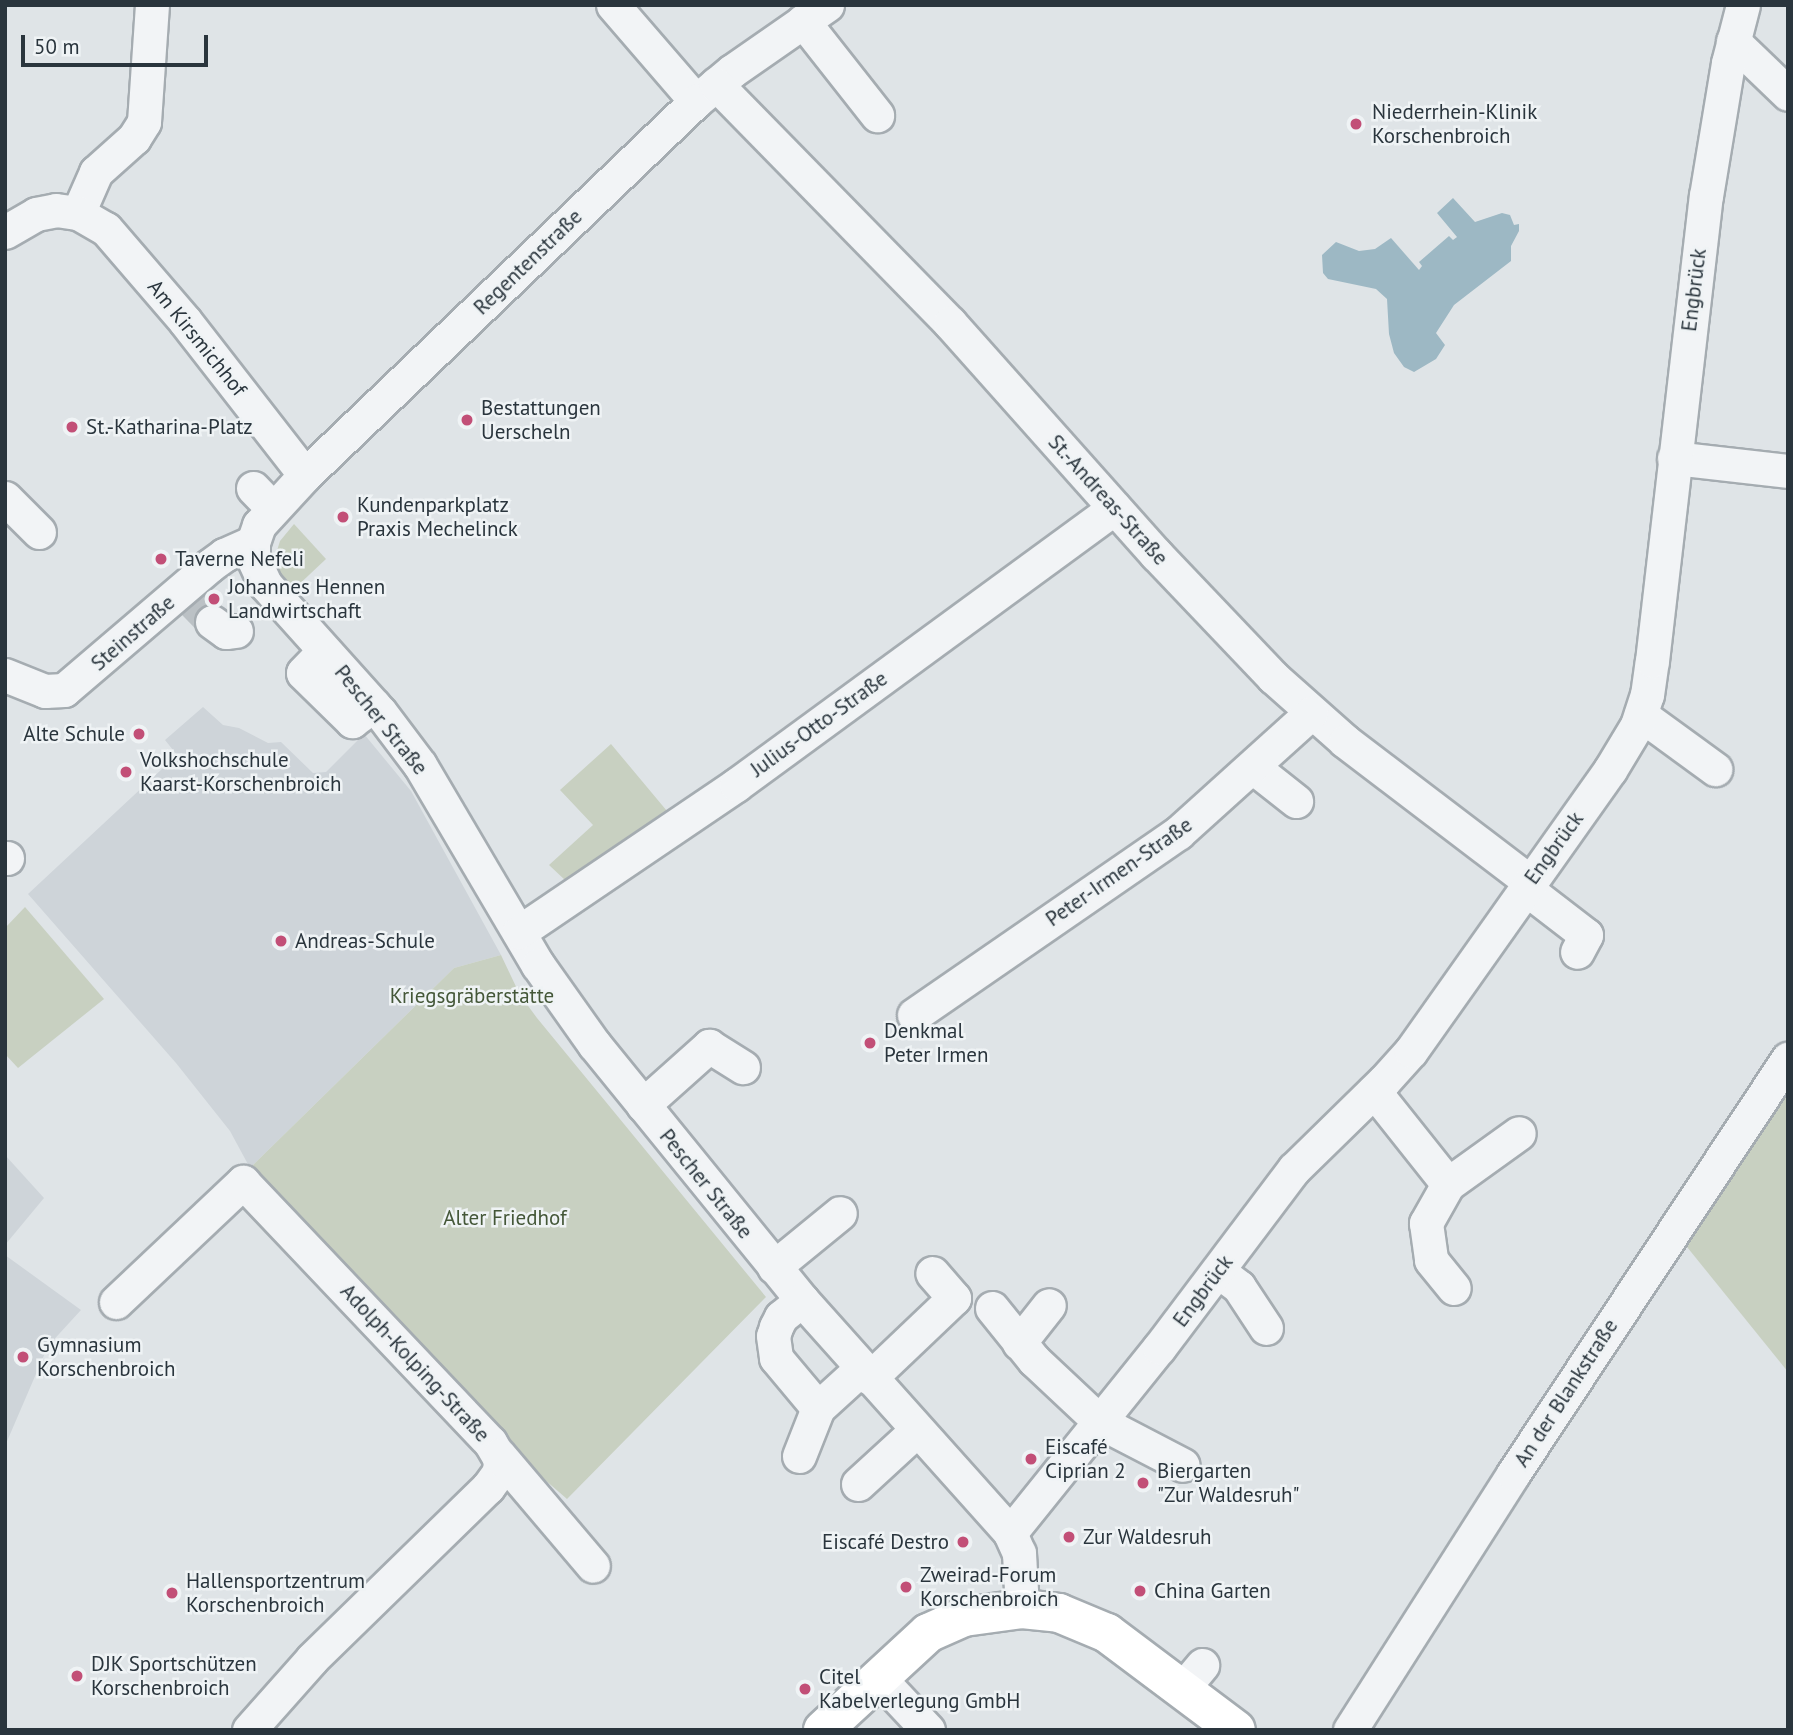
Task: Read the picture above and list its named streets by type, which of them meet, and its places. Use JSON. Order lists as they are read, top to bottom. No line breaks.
{"streets":{"street":["Regentenstraße","Engbrück","Am Kirsmichhof","St.-Andreas-Straße","Steinstraße","Pescher Straße","Julius-Otto-Straße","Peter-Irmen-Straße","Adolph-Kolping-Straße","An der Blankstraße"]},"crossings":[["Regentenstraße","Am Kirsmichhof"],["Regentenstraße","St.-Andreas-Straße"],["Regentenstraße","Steinstraße"],["Regentenstraße","Pescher Straße"],["Engbrück","St.-Andreas-Straße"],["Engbrück","Pescher Straße"],["St.-Andreas-Straße","Julius-Otto-Straße"],["St.-Andreas-Straße","Peter-Irmen-Straße"],["Steinstraße","Pescher Straße"],["Pescher Straße","Julius-Otto-Straße"]],"parks":["Kriegsgräberstätte","Alter Friedhof"],"places":["Niederrhein-Klinik Korschenbroich","Bestattungen Uerscheln","St.-Katharina-Platz","Kundenparkplatz Praxis Mechelinck","Taverne Nefeli","Johannes Hennen Landwirtschaft","Alte Schule","Volkshochschule Kaarst-Korschenbroich","Andreas-Schule","Denkmal Peter Irmen","Gymnasium Korschenbroich","Eiscafé Ciprian 2","Biergarten \"Zur Waldesruh\"","Zur Waldesruh","Eiscafé Destro","Zweirad-Forum Korschenbroich","China Garten","Hallensportzentrum Korschenbroich","DJK Sportschützen Korschenbroich","Citel Kabelverlegung GmbH"],"scale_bar":"50 m"}
